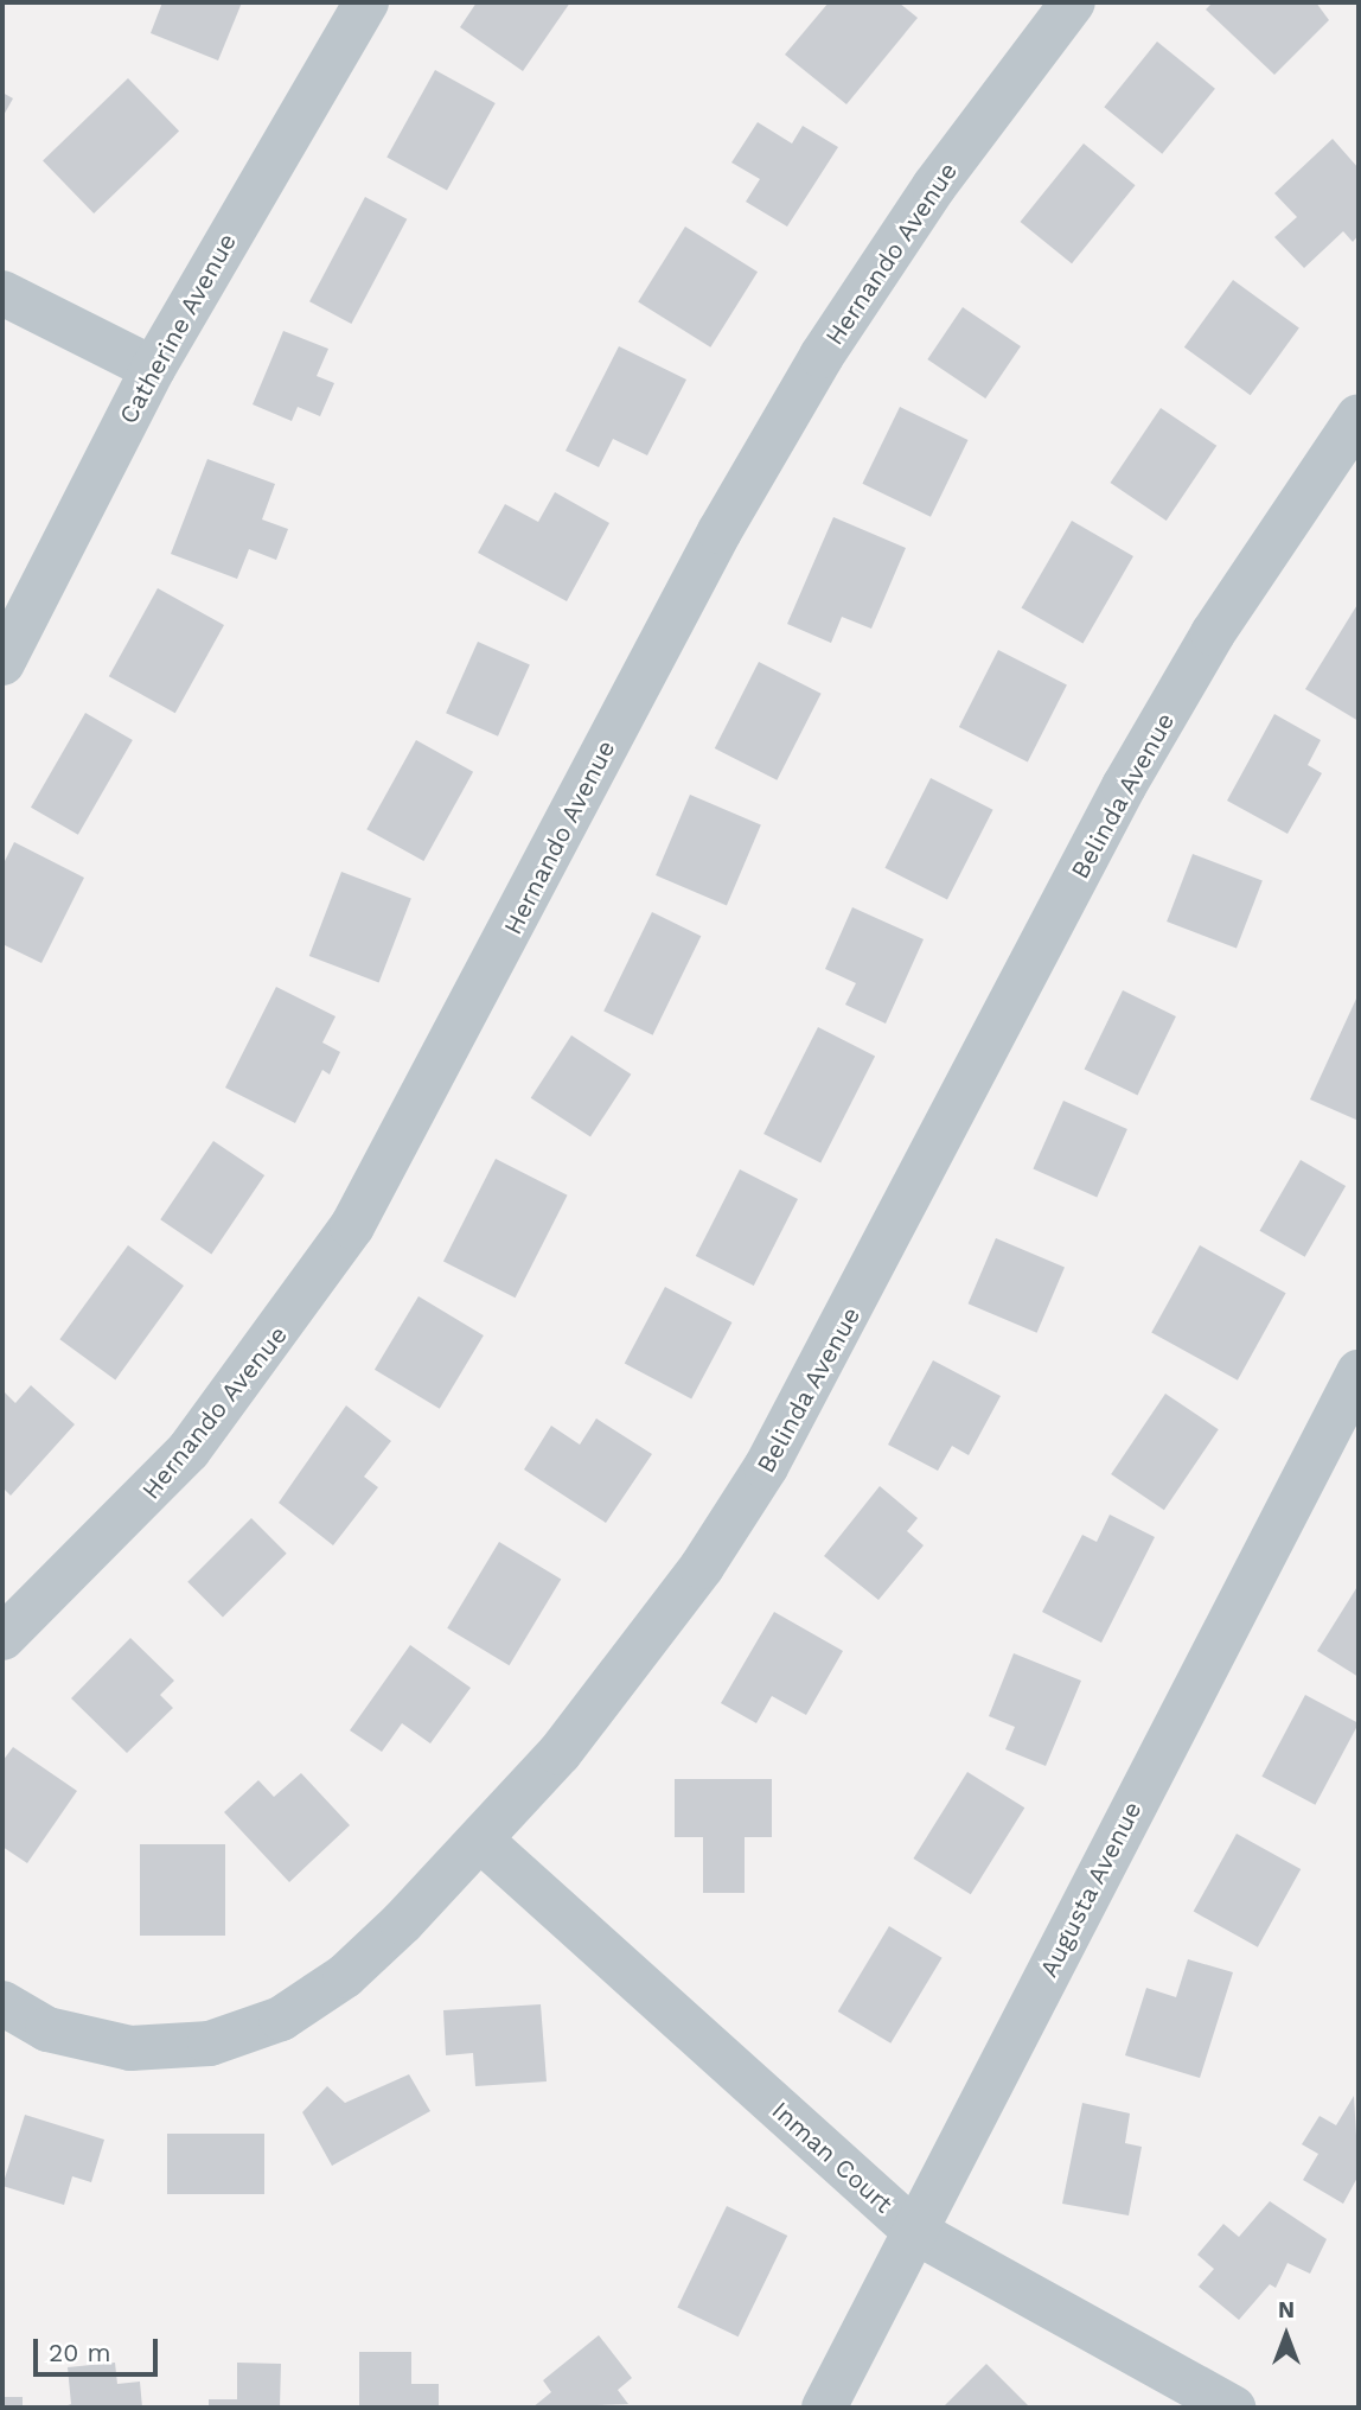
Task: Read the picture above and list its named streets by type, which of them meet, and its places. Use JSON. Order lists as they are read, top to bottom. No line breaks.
{"streets":{"street":["Hernando Avenue","Catherine Avenue","Belinda Avenue","Augusta Avenue","Inman Court"]},"crossings":[["Belinda Avenue","Inman Court"],["Augusta Avenue","Inman Court"]],"scale_bar":"20 m","north":"top"}
